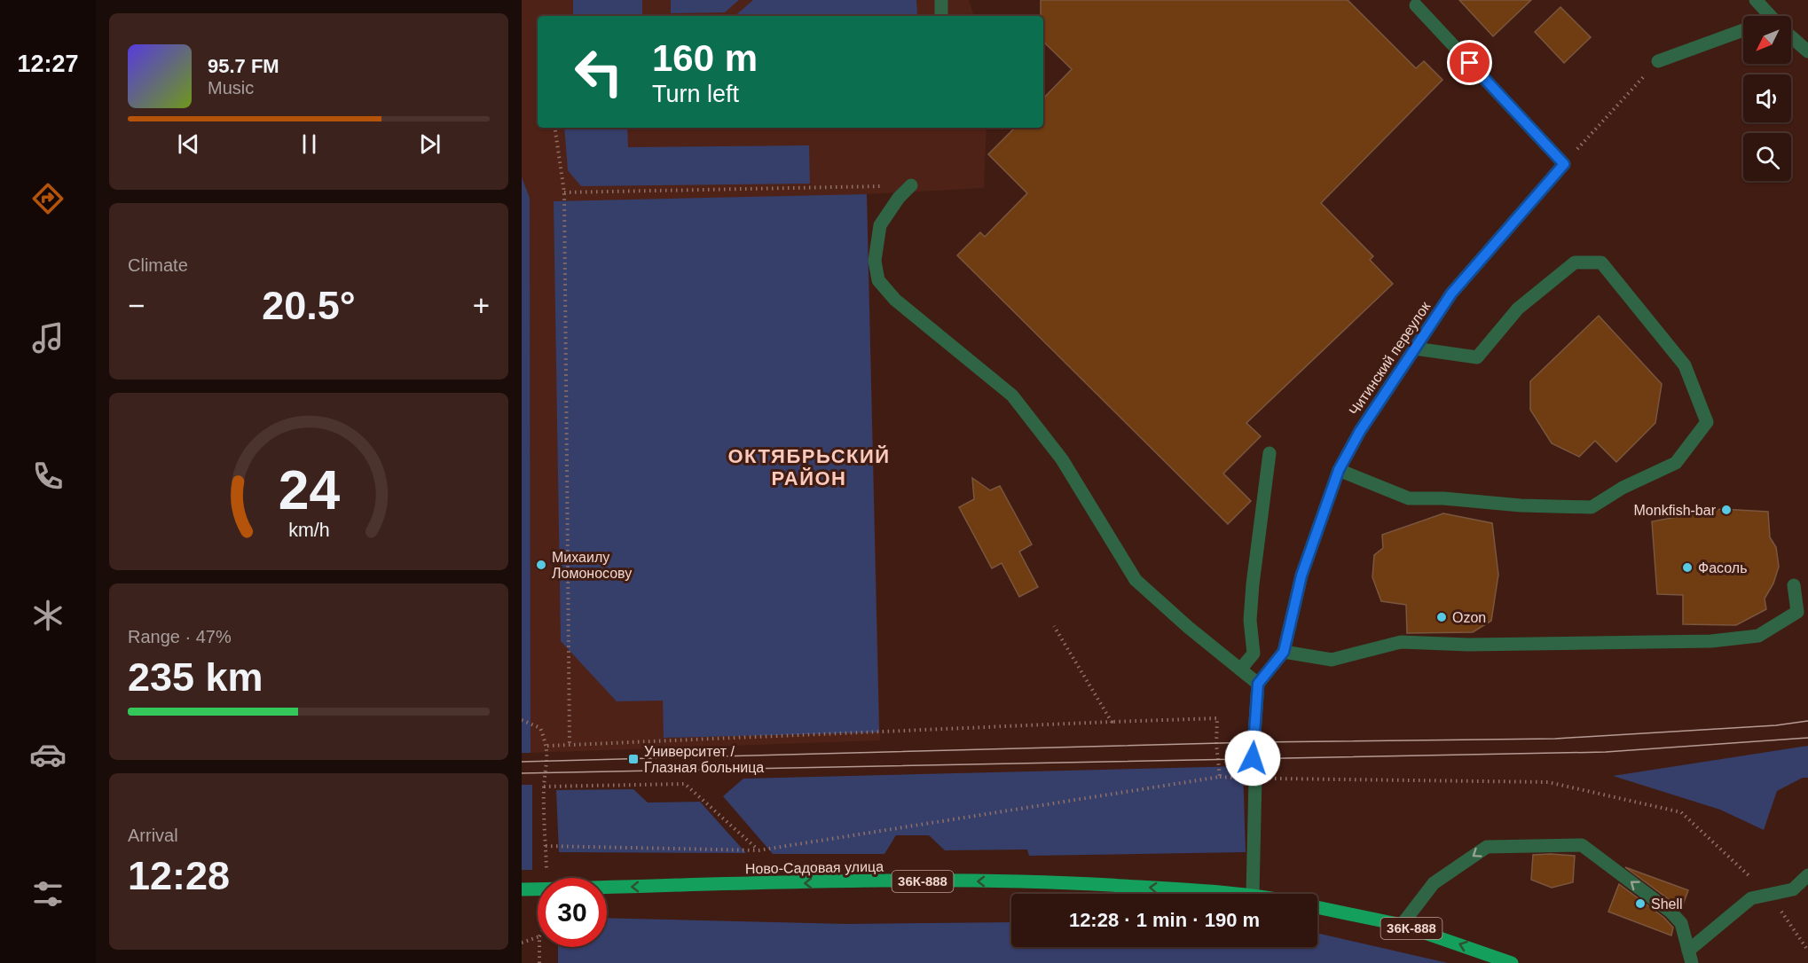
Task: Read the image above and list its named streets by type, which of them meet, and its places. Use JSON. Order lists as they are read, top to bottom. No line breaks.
{"streets":{"main road":["Ново-Садовая улица","36К-888"],"street":["Читинский переулок"]},"one_way":["Ново-Садовая улица"],"districts":["ОКТЯБРЬСКИЙ РАЙОН"],"places":{"other":["Monkfish-bar","Михаилу Ломоносову","Фасоль","Ozon","Shell"],"transit":["Университет / Глазная больница"]},"north":"bottom left","page":{"tabs":"12:27","turn":["160 m","Turn left"],"song":["95.7 FM","Music"],"tile":["Climate",["Range · 47%","235 km"],["Arrival","12:28"]],"heat":["−","20.5°","+"],"limit":"30","trip":"12:28 · 1 min · 190 m","gauge":["24","km/h"]}}
